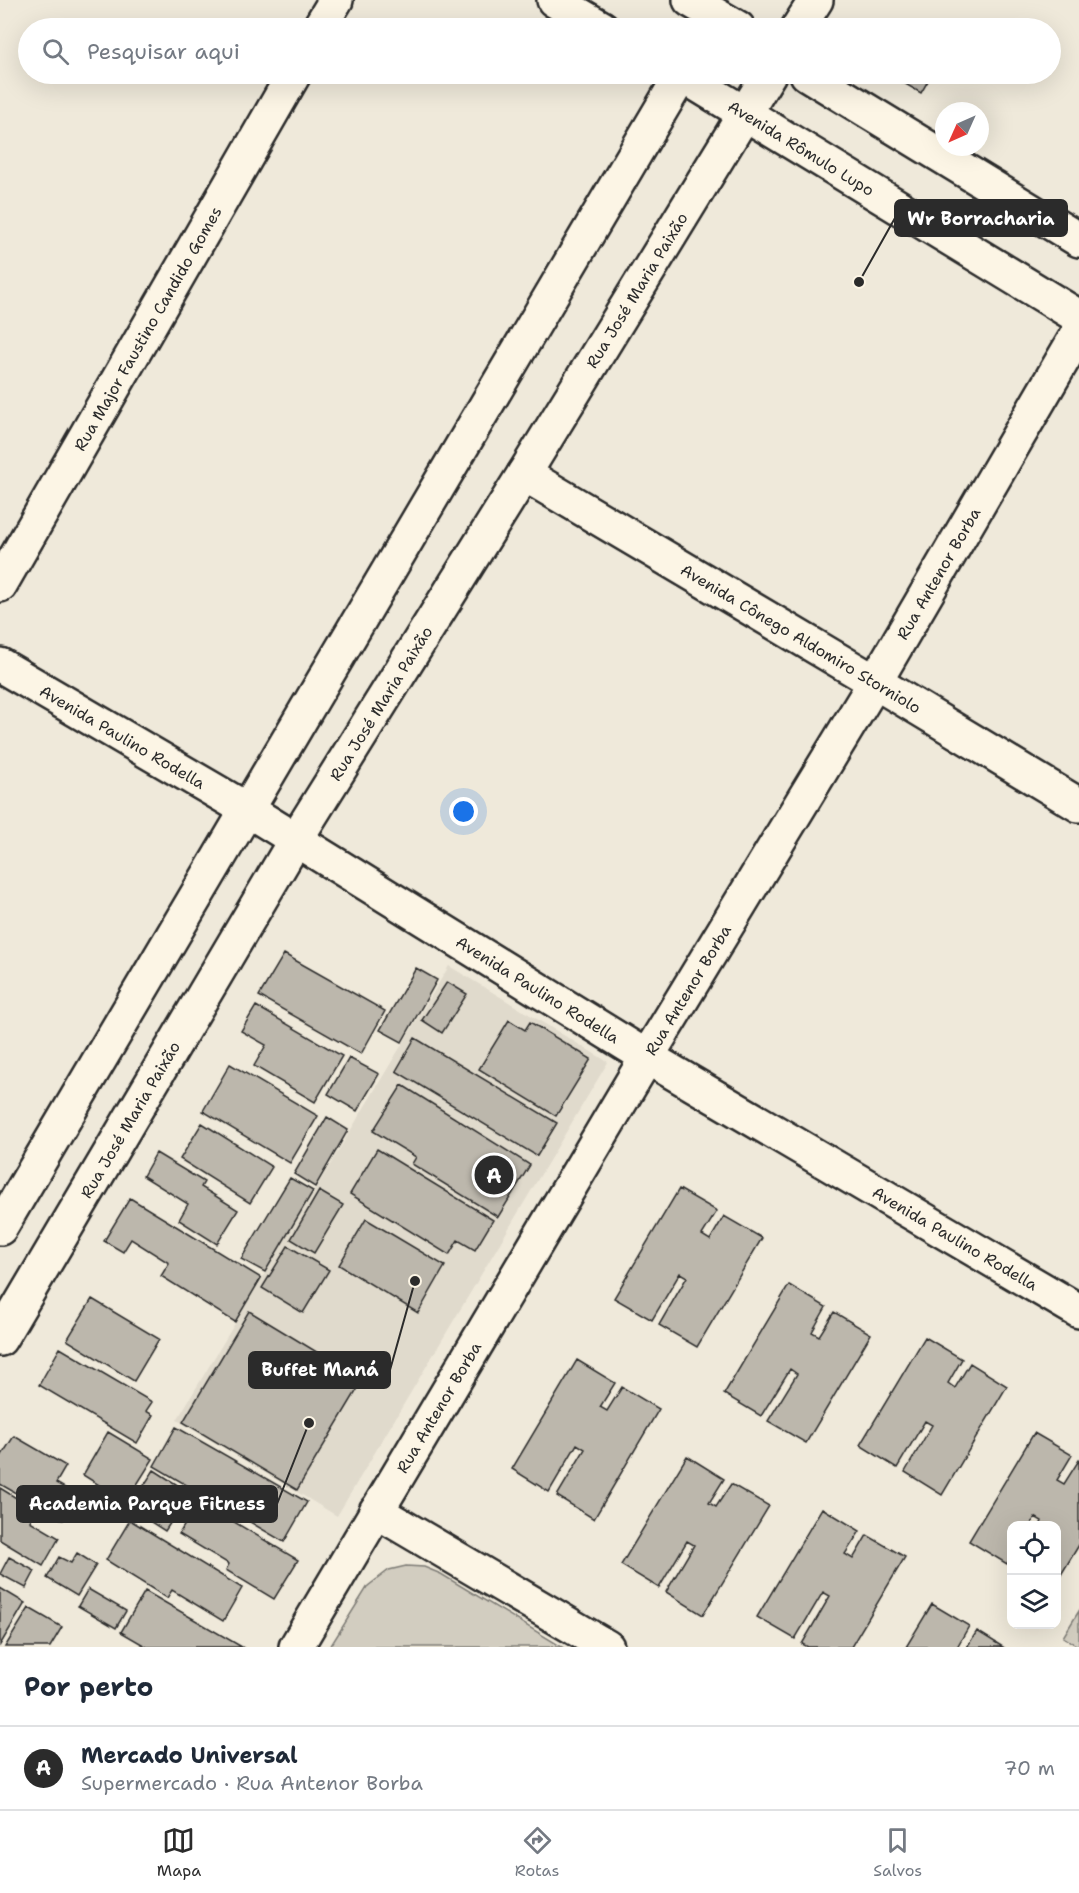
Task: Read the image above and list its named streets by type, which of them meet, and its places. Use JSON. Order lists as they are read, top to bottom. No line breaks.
{"streets":{"street":["Avenida Rômulo Lupo","Rua José Maria Paixão","Rua Major Faustino Candido Gomes","Rua Antenor Borba","Avenida Cônego Aldomiro Storniolo","Avenida Paulino Rodella"]},"crossings":[["Avenida Rômulo Lupo","Rua José Maria Paixão"],["Rua José Maria Paixão","Avenida Cônego Aldomiro Storniolo"],["Rua José Maria Paixão","Avenida Paulino Rodella"],["Rua Antenor Borba","Avenida Cônego Aldomiro Storniolo"],["Rua Antenor Borba","Avenida Paulino Rodella"]],"places":["Wr Borracharia","Buffet Maná","Academia Parque Fitness"],"north":"bottom left","page":{"search":"Pesquisar aqui","pins":"A","heading":"Por perto","list":[{"mark":"A","name":"Mercado Universal","note":"Supermercado · Rua Antenor Borba","value":"70 m"}],"nav":["Mapa","Rotas","Salvos"]}}
